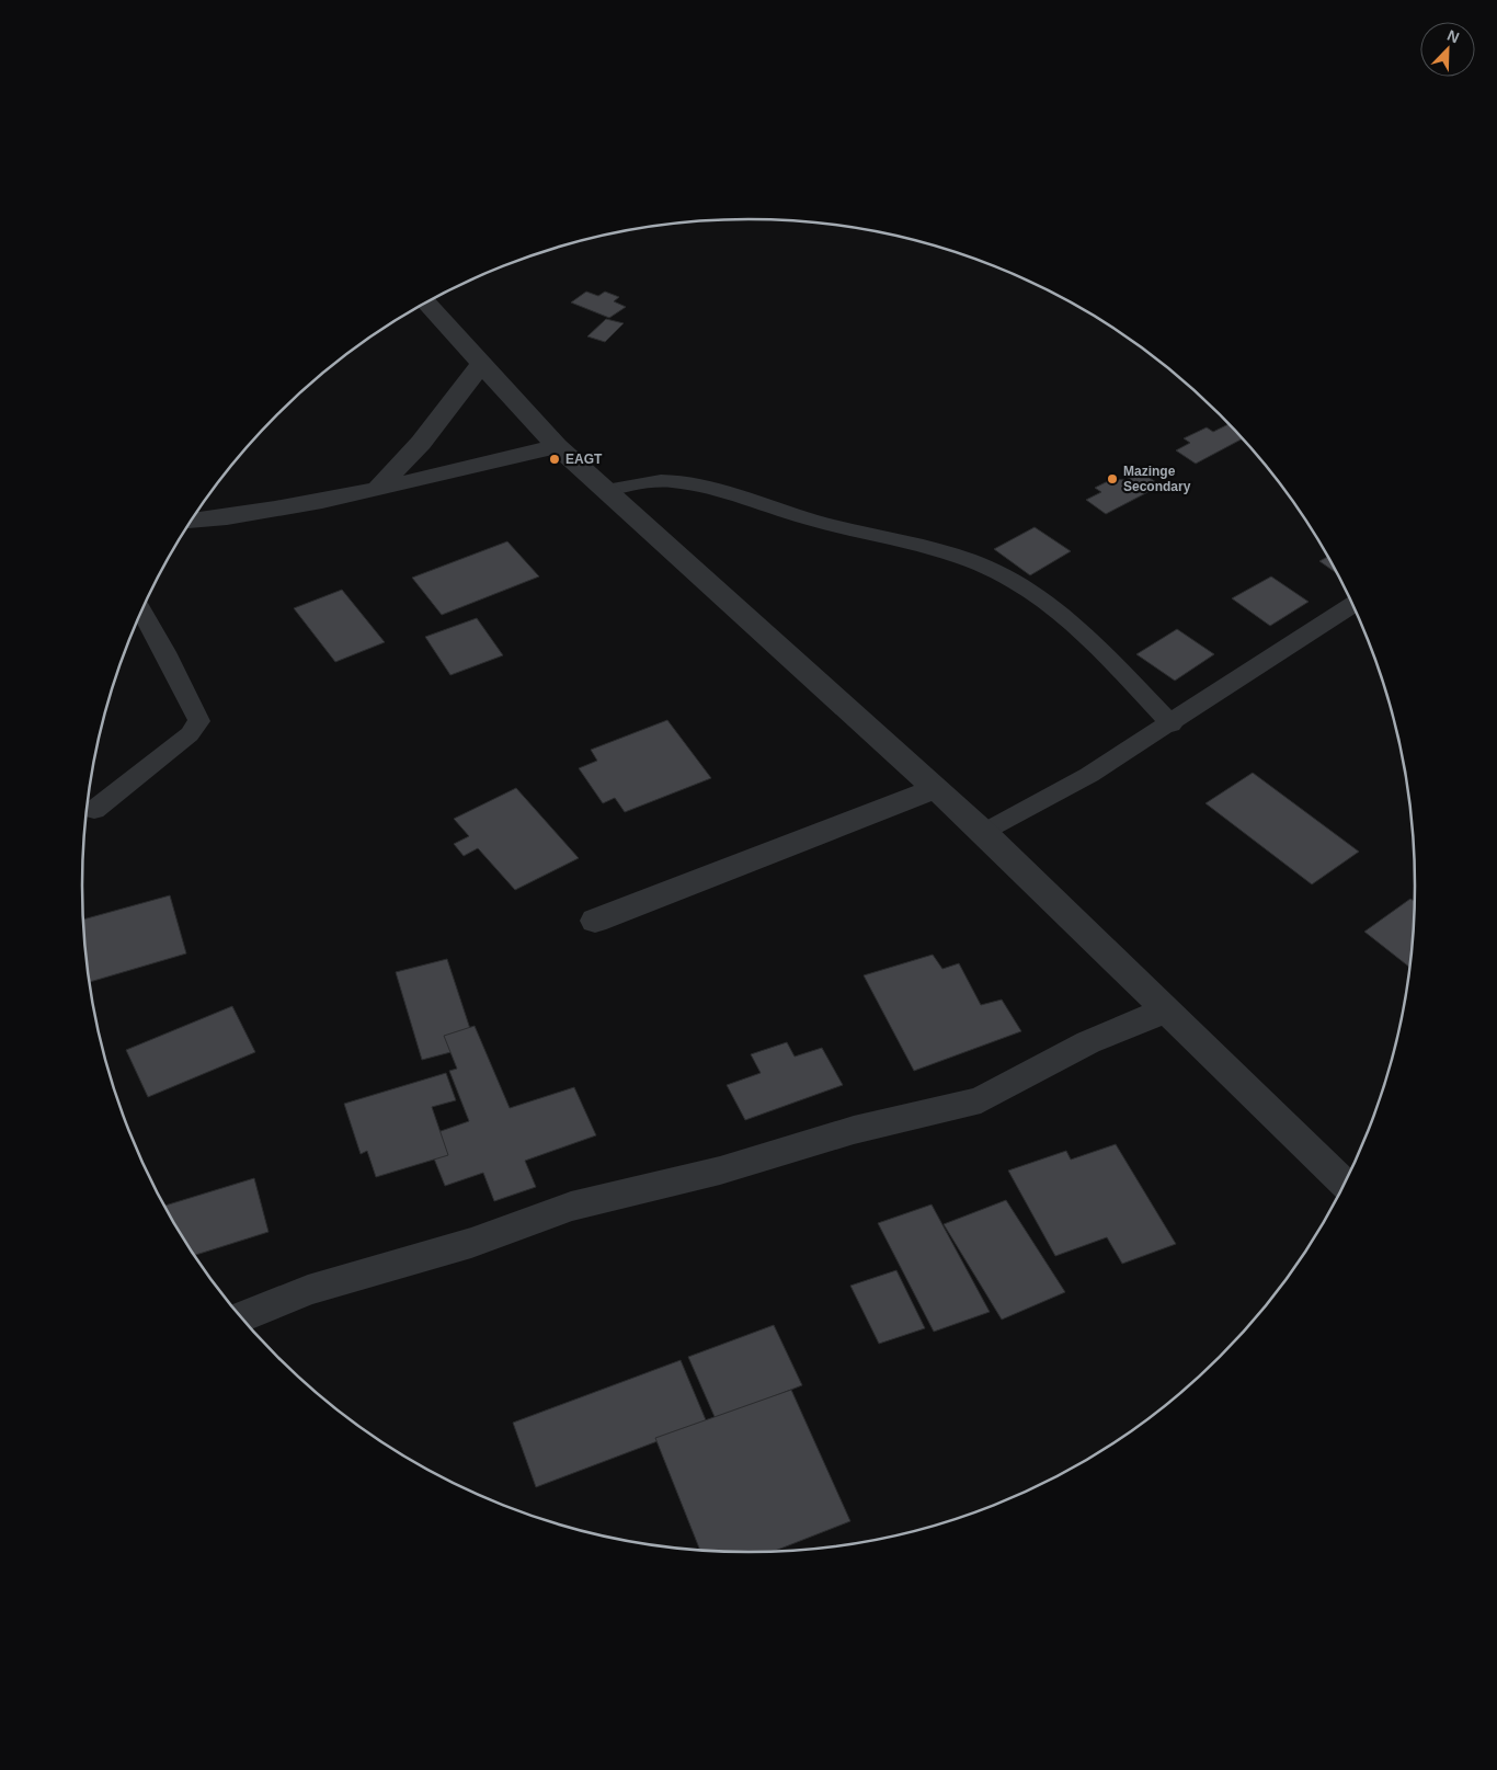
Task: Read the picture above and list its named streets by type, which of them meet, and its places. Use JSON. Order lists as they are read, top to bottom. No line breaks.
{"places":["EAGT","Mazinge Secondary"],"north":"top right"}
